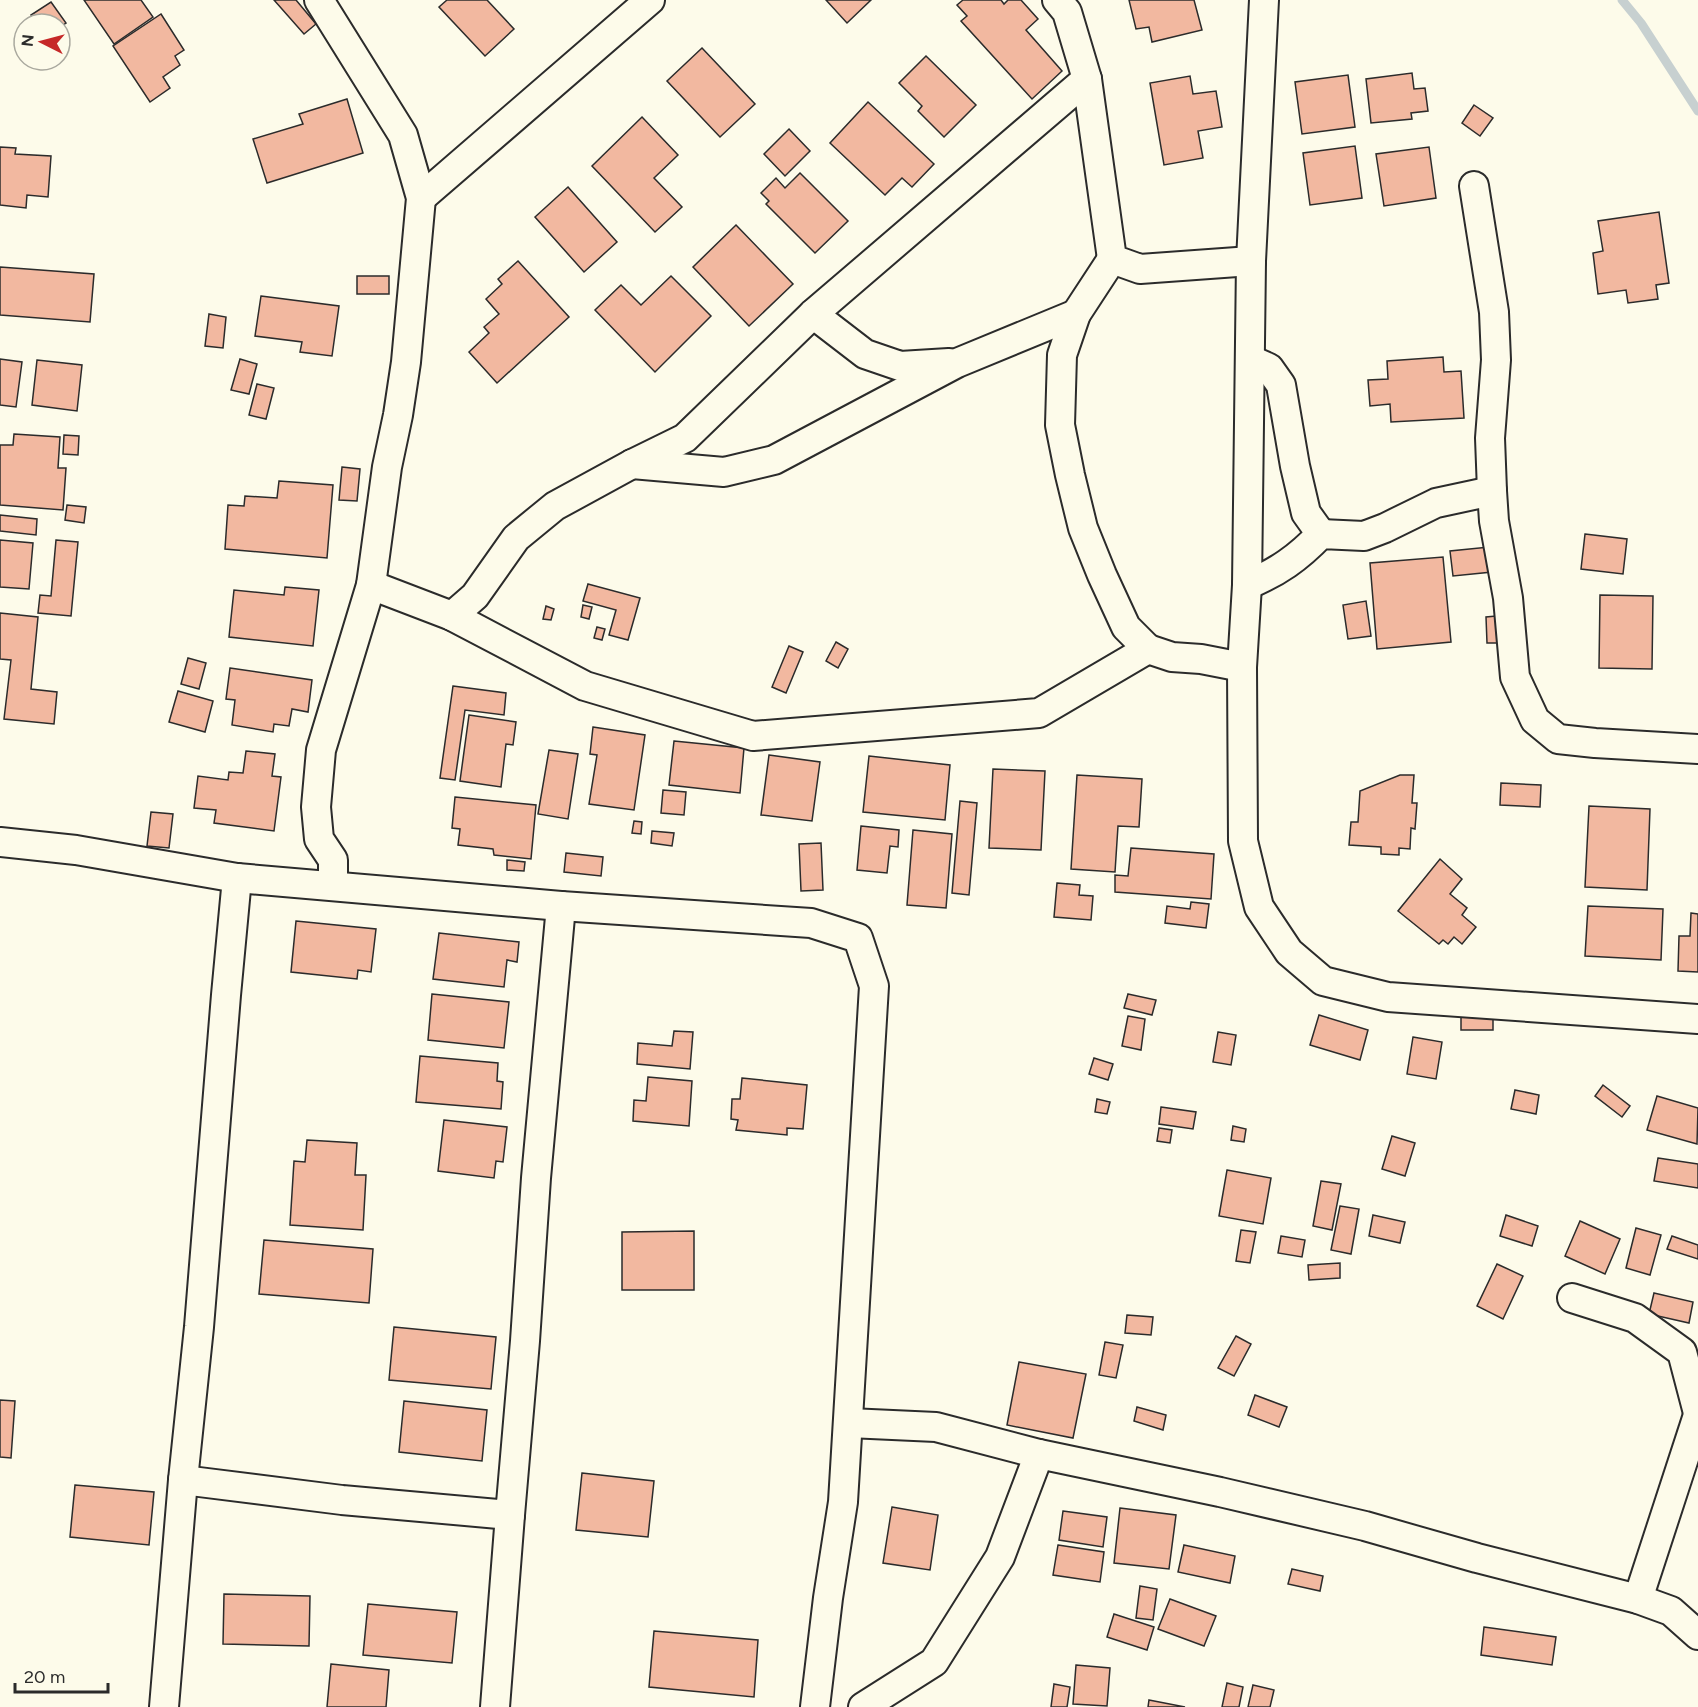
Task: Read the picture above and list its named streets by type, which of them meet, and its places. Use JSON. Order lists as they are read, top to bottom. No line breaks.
{"scale_bar":"20 m","north":"left"}
